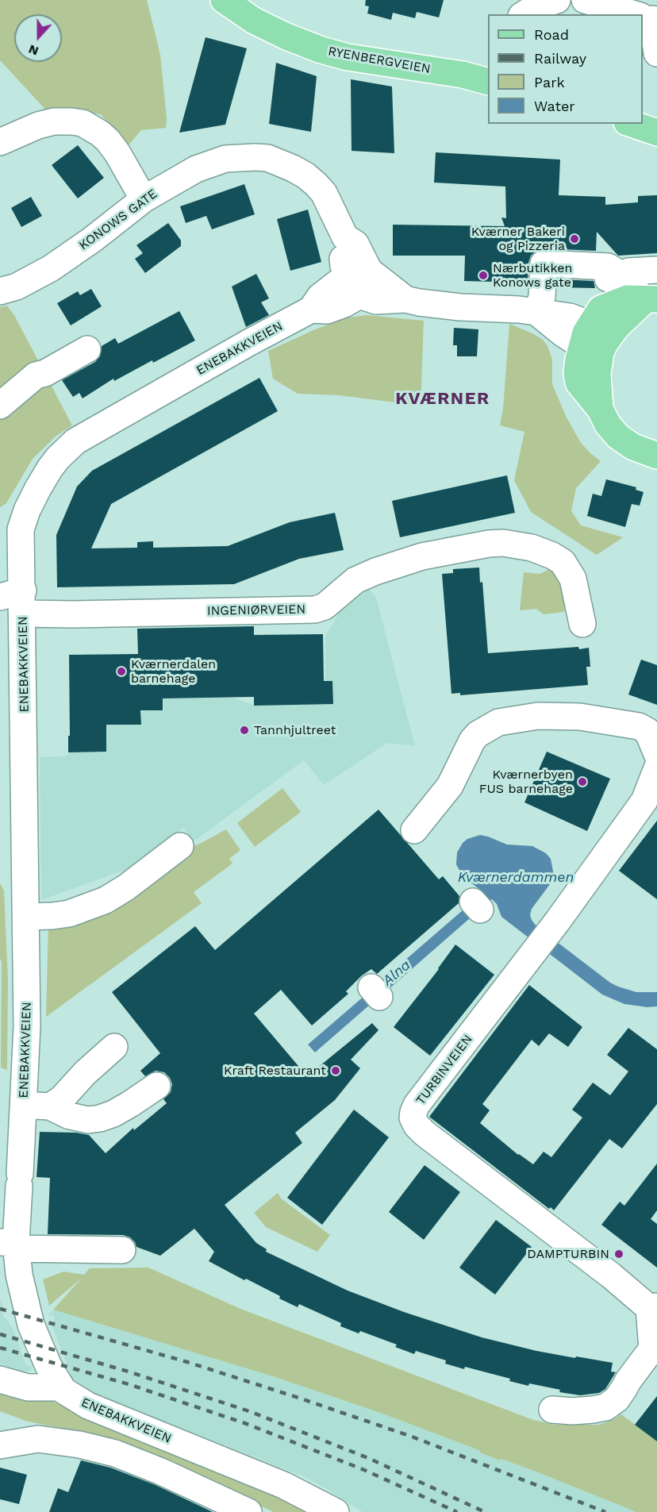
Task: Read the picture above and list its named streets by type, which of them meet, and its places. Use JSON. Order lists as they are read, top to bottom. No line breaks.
{"streets":{"main road":["RYENBERGVEIEN"],"street":["KONOWS GATE","ENEBAKKVEIEN","INGENIØRVEIEN","TURBINVEIEN"]},"crossings":[["KONOWS GATE","ENEBAKKVEIEN"],["ENEBAKKVEIEN","INGENIØRVEIEN"]],"districts":["KVÆRNER"],"water":["Kværnerdammen","Alna"],"places":["Kværner Bakeri og Pizzeria","Nærbutikken Konows gate","Kværnerdalen barnehage","Tannhjultreet","Kværnerbyen FUS barnehage","Kraft Restaurant","DAMPTURBIN"],"legend":["Road","Railway","Park","Water"],"north":"bottom"}
